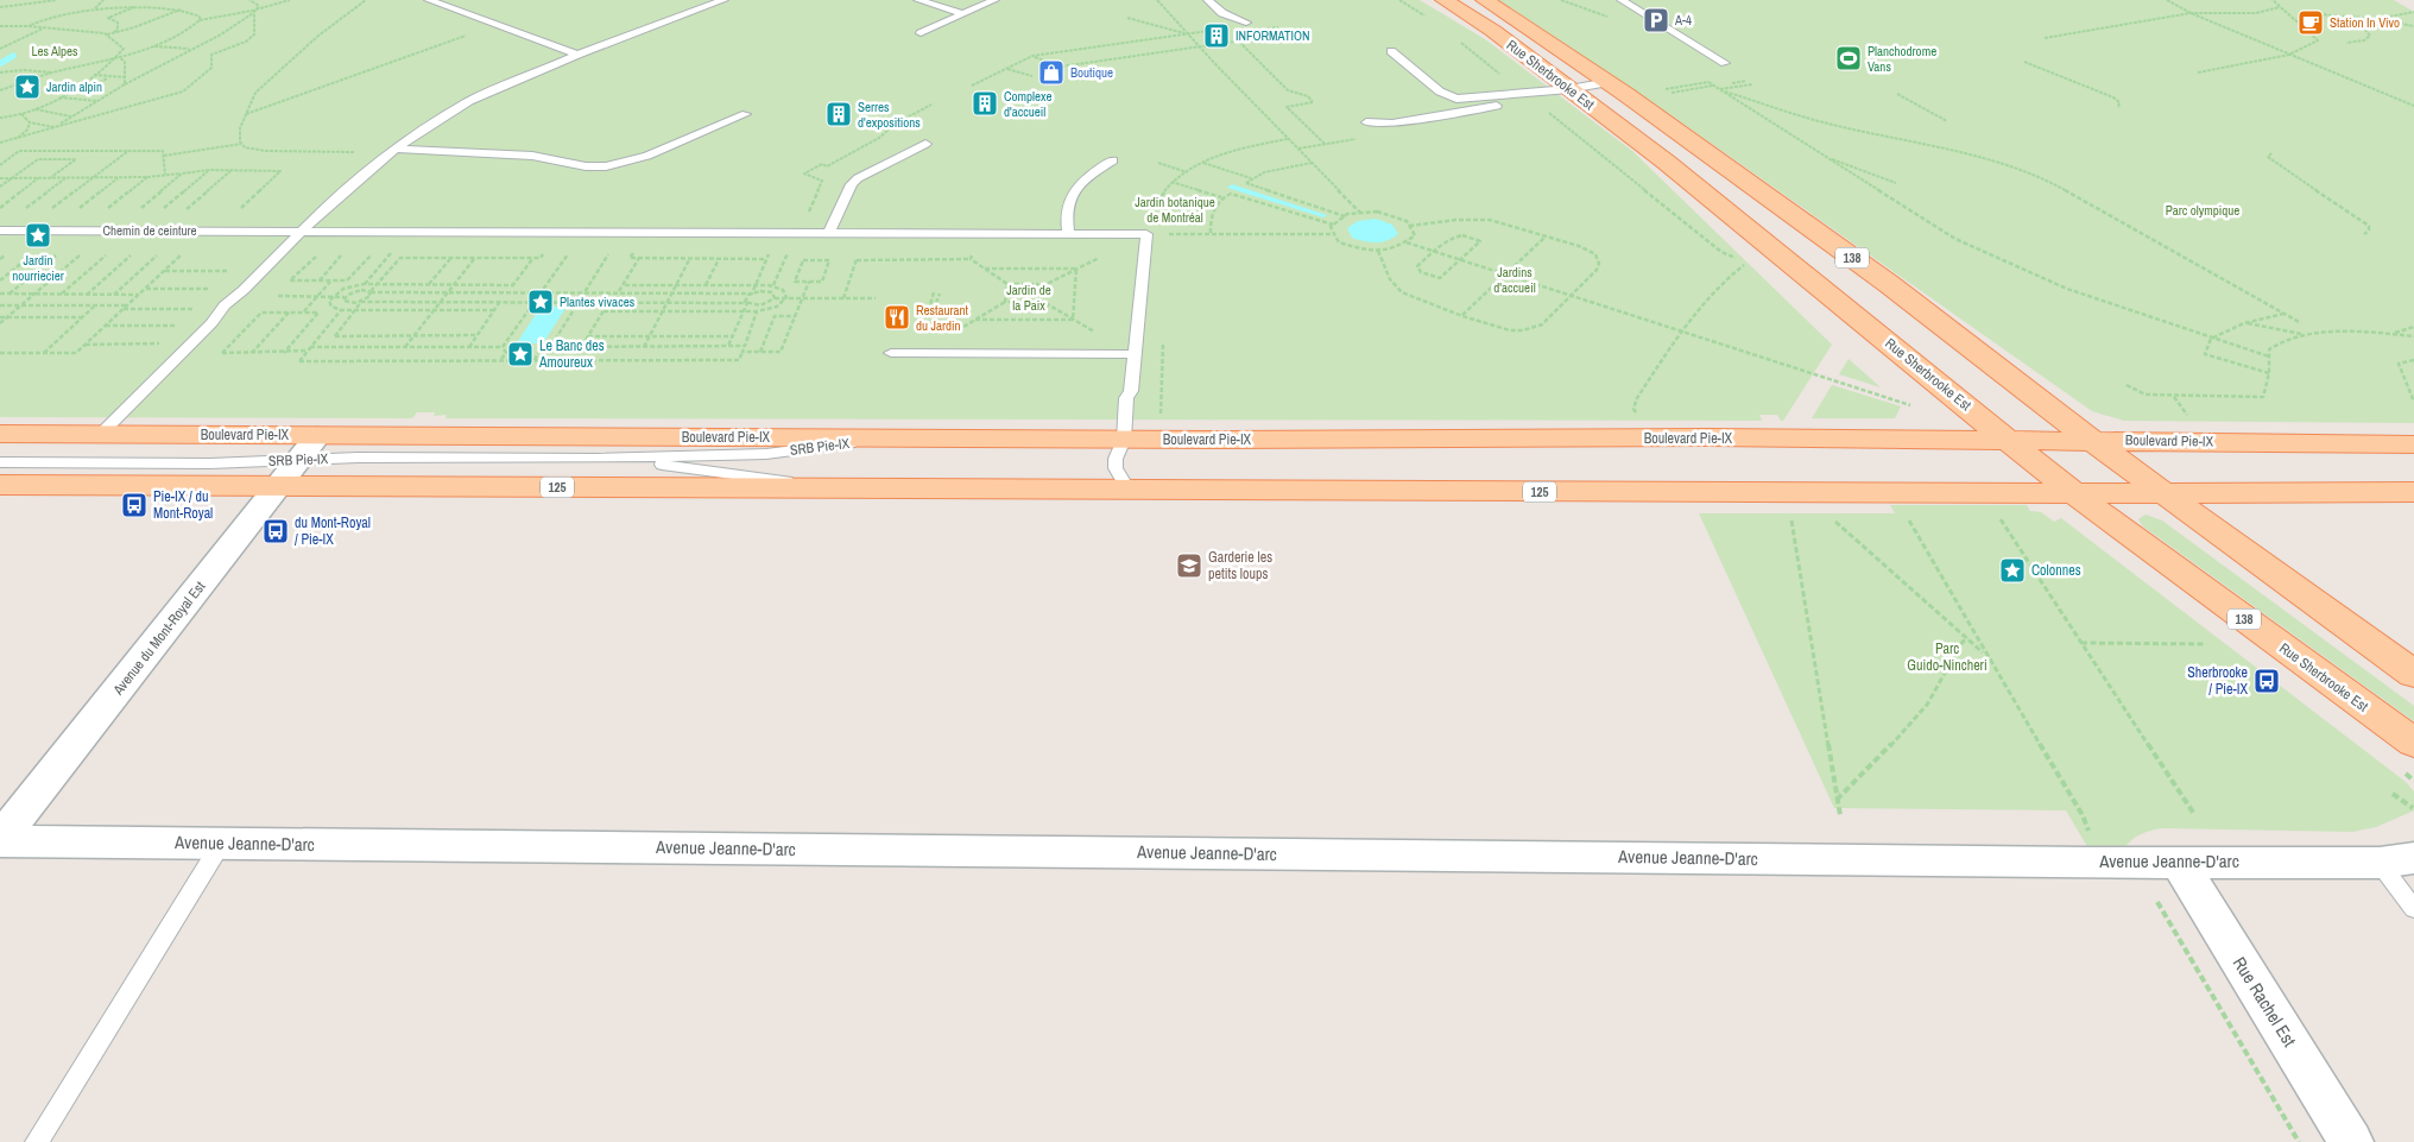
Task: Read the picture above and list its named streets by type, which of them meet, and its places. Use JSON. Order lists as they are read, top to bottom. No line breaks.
{"streets":{"main road":["Rue Sherbrooke Est","138","Boulevard Pie-IX","125"],"street":["Avenue du Mont-Royal Est","Avenue Jeanne-D'arc","Rue Rachel Est"],"lane":["Chemin de ceinture","SRB Pie-IX"]},"crossings":[["Rue Sherbrooke Est","Boulevard Pie-IX"],["Rue Sherbrooke Est","125"],["Boulevard Pie-IX","SRB Pie-IX"],["Boulevard Pie-IX","Avenue du Mont-Royal Est"],["SRB Pie-IX","125"],["SRB Pie-IX","Avenue du Mont-Royal Est"],["125","Avenue du Mont-Royal Est"],["Avenue du Mont-Royal Est","Avenue Jeanne-D'arc"],["Avenue Jeanne-D'arc","Rue Rachel Est"]],"parks":["Les Alpes","Jardin botanique de Montréal","Parc olympique","Jardins d'accueil","Jardin de la Paix","Parc Guido-Nincheri"],"places":{"parking":["A-4"],"cafe":["Station In Vivo"],"building":["INFORMATION","Complexe d'accueil","Serres d'expositions"],"sports":["Planchodrome Vans"],"shop":["Boutique"],"place":["Jardin alpin","Jardin nourriecier","Plantes vivaces","Le Banc des Amoureux","Colonnes"],"restaurant":["Restaurant du Jardin"],"bus stop":["Pie-IX / du Mont-Royal","du Mont-Royal / Pie-IX","Sherbrooke / Pie-IX"],"school or university":["Garderie les petits loups"]}}
